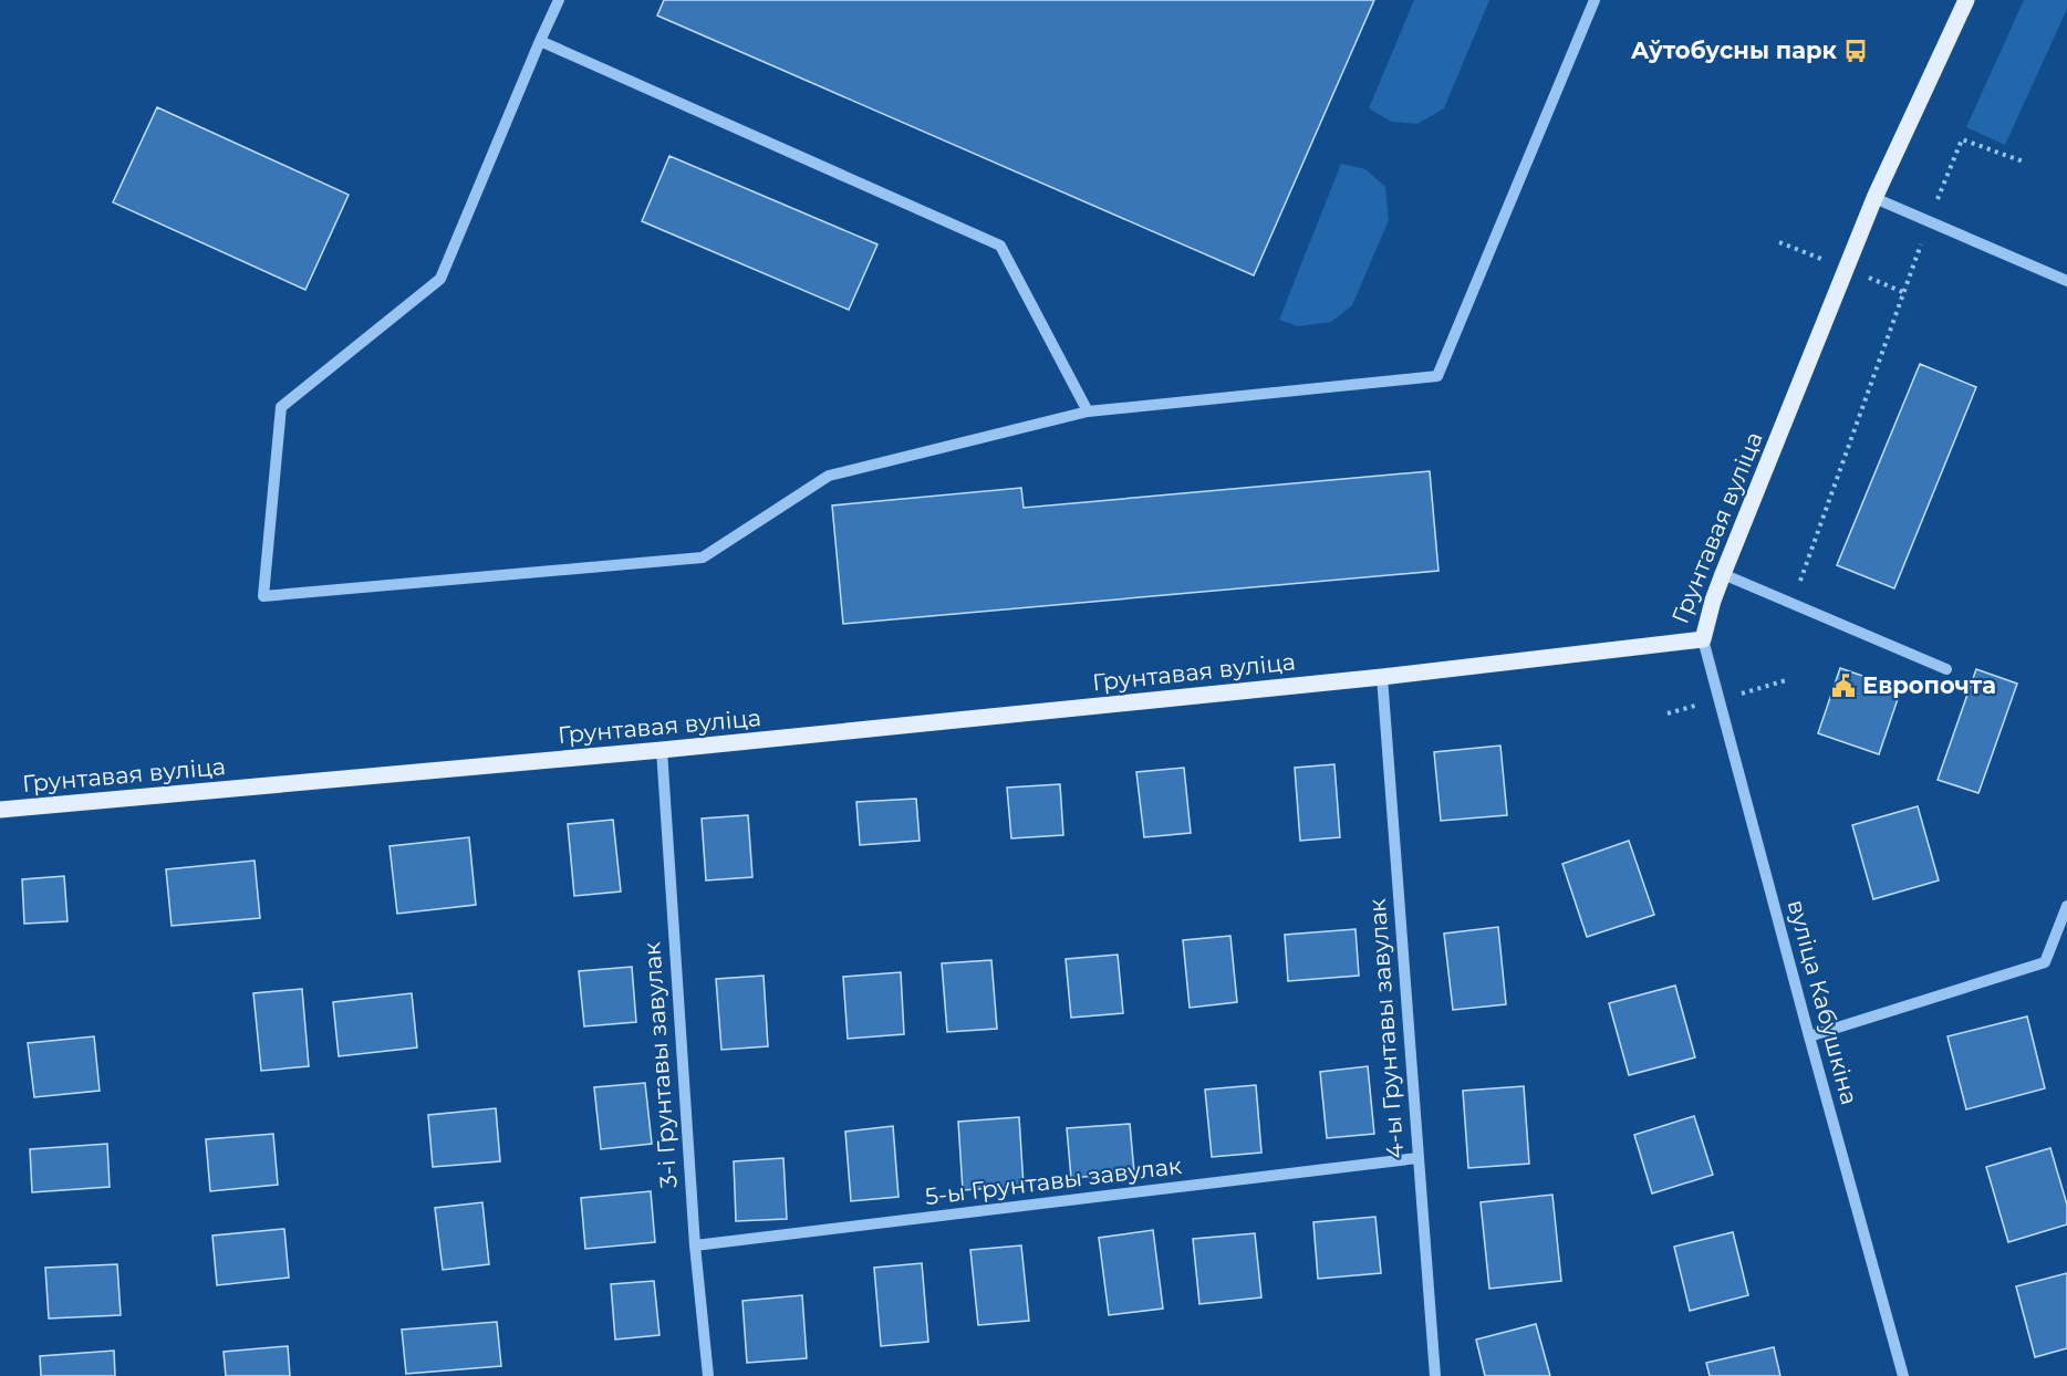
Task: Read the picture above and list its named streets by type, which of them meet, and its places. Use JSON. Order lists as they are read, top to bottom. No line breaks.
{"streets":{"main road":["Грунтавая вуліца"],"street":["вуліца Кабушкіна","4-ы Грунтавы завулак","3-і Грунтавы завулак","5-ы Грунтавы завулак"]},"crossings":[["Грунтавая вуліца","вуліца Кабушкіна"],["Грунтавая вуліца","4-ы Грунтавы завулак"],["Грунтавая вуліца","3-і Грунтавы завулак"],["4-ы Грунтавы завулак","5-ы Грунтавы завулак"],["3-і Грунтавы завулак","5-ы Грунтавы завулак"]],"places":{"bus stop":["Аўтобусны парк"],"public building":["Европочта"]}}
